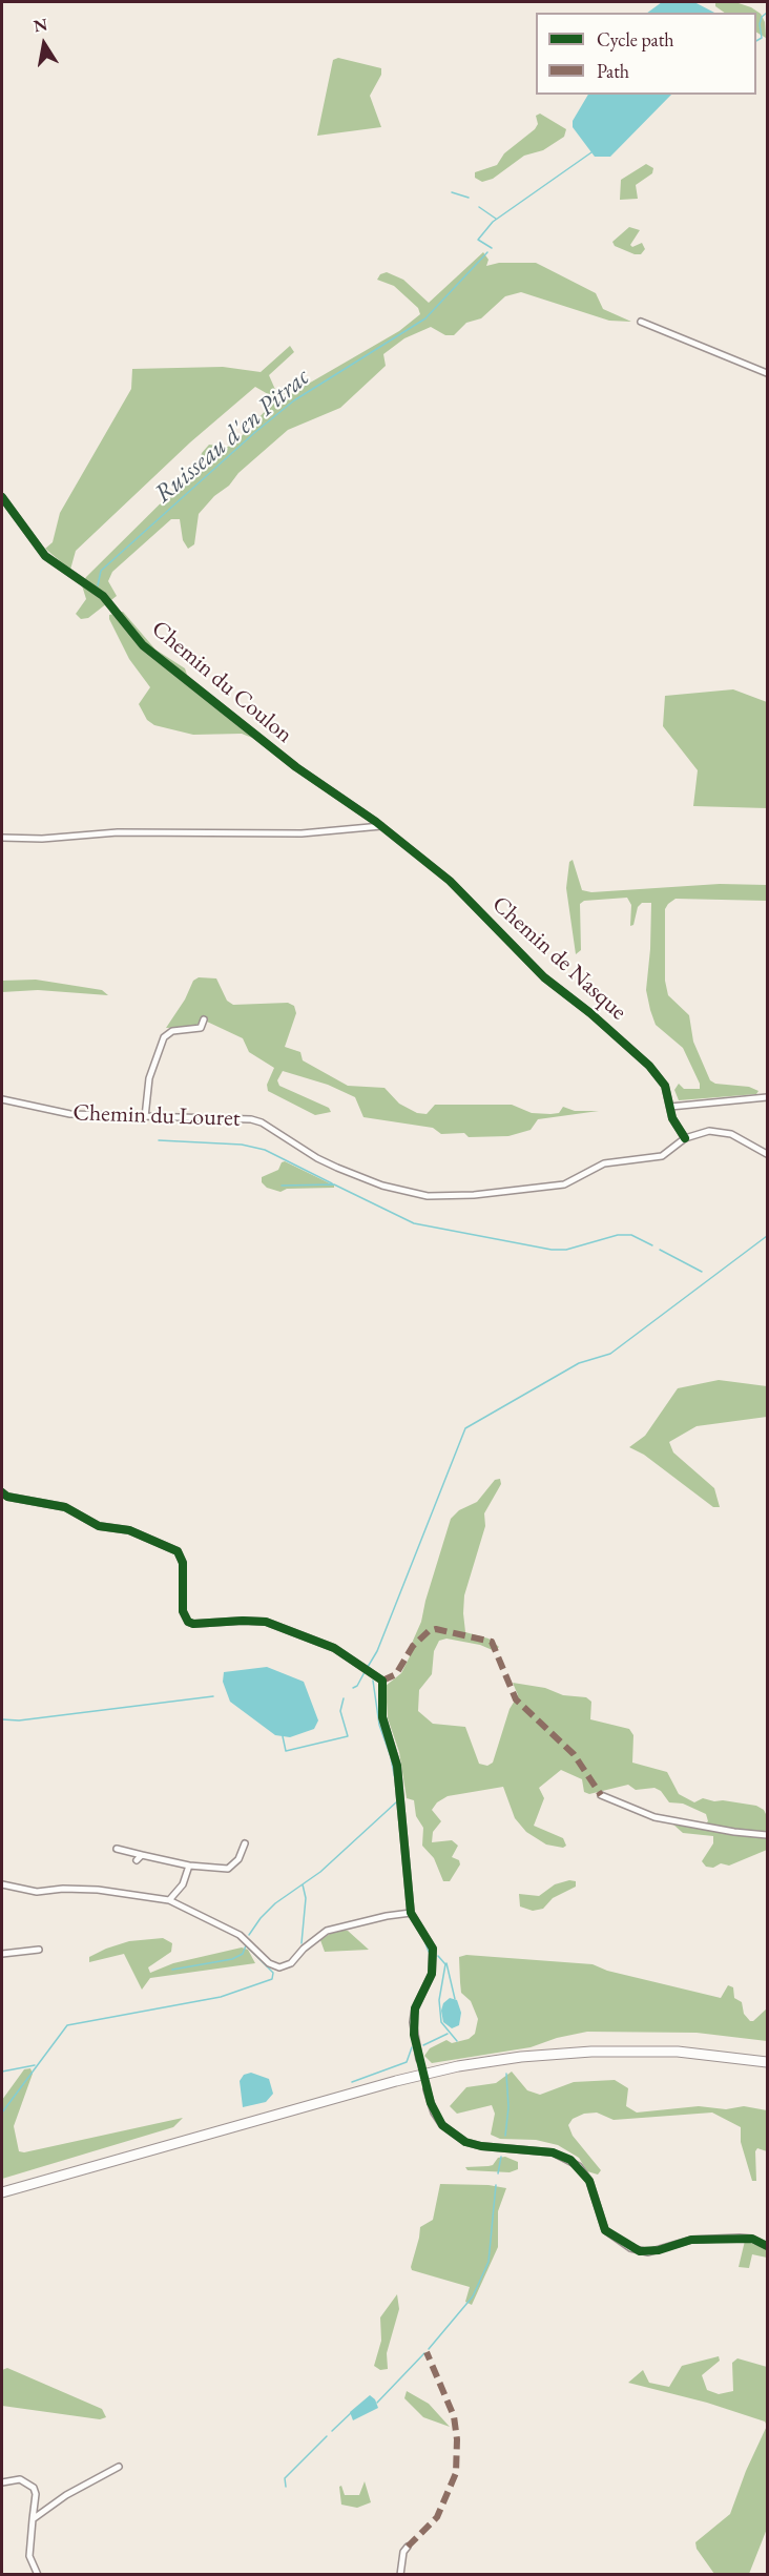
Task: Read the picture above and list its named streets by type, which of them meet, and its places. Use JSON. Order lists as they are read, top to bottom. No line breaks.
{"streets":{"street":["Chemin du Coulon","Chemin de Nasque","Chemin du Louret"]},"crossings":[["Chemin du Coulon","Chemin de Nasque"],["Chemin de Nasque","Chemin du Louret"]],"water":["Ruisseau d'en Pitrac"],"legend":["Cycle path","Path"],"north":"top"}
